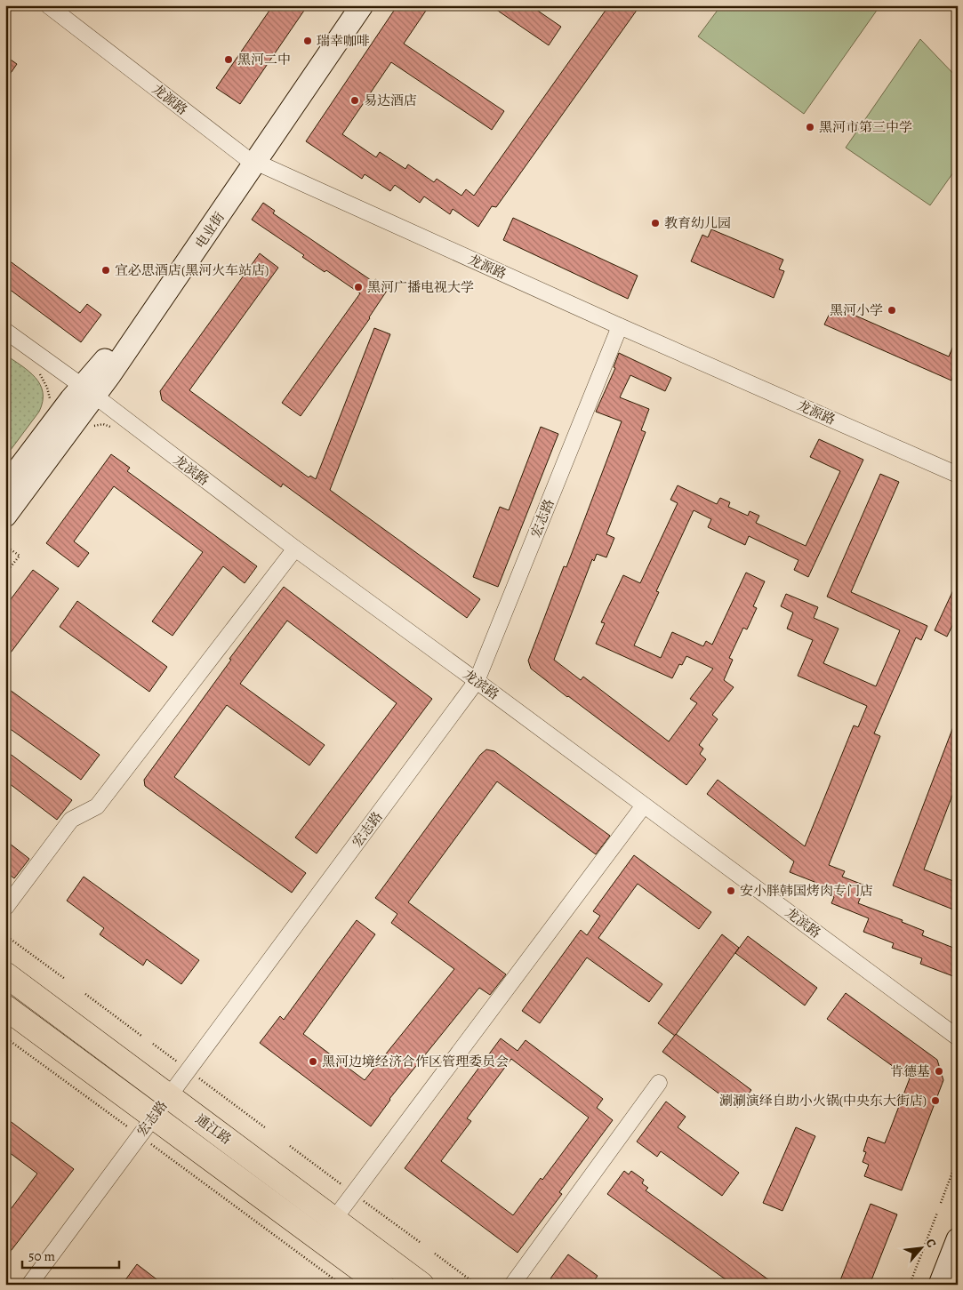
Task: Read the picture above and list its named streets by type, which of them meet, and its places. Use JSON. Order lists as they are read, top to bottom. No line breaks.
{"streets":{"main road":["通江路"],"street":["龙源路","电业街","龙滨路","宏志路"]},"crossings":[["龙源路","电业街"],["龙源路","宏志路"],["电业街","龙滨路"],["龙滨路","宏志路"],["宏志路","通江路"]],"places":["瑞幸咖啡","黑河二中","易达酒店","黑河市第三中学","教育幼儿园","宜必思酒店(黑河火车站店)","黑河广播电视大学","黑河小学","安小胖韩国烤肉专门店","黑河边境经济合作区管理委员会","肯德基","涮涮演绎自助小火锅(中央东大街店)"],"scale_bar":"50 m","north":"top right"}
